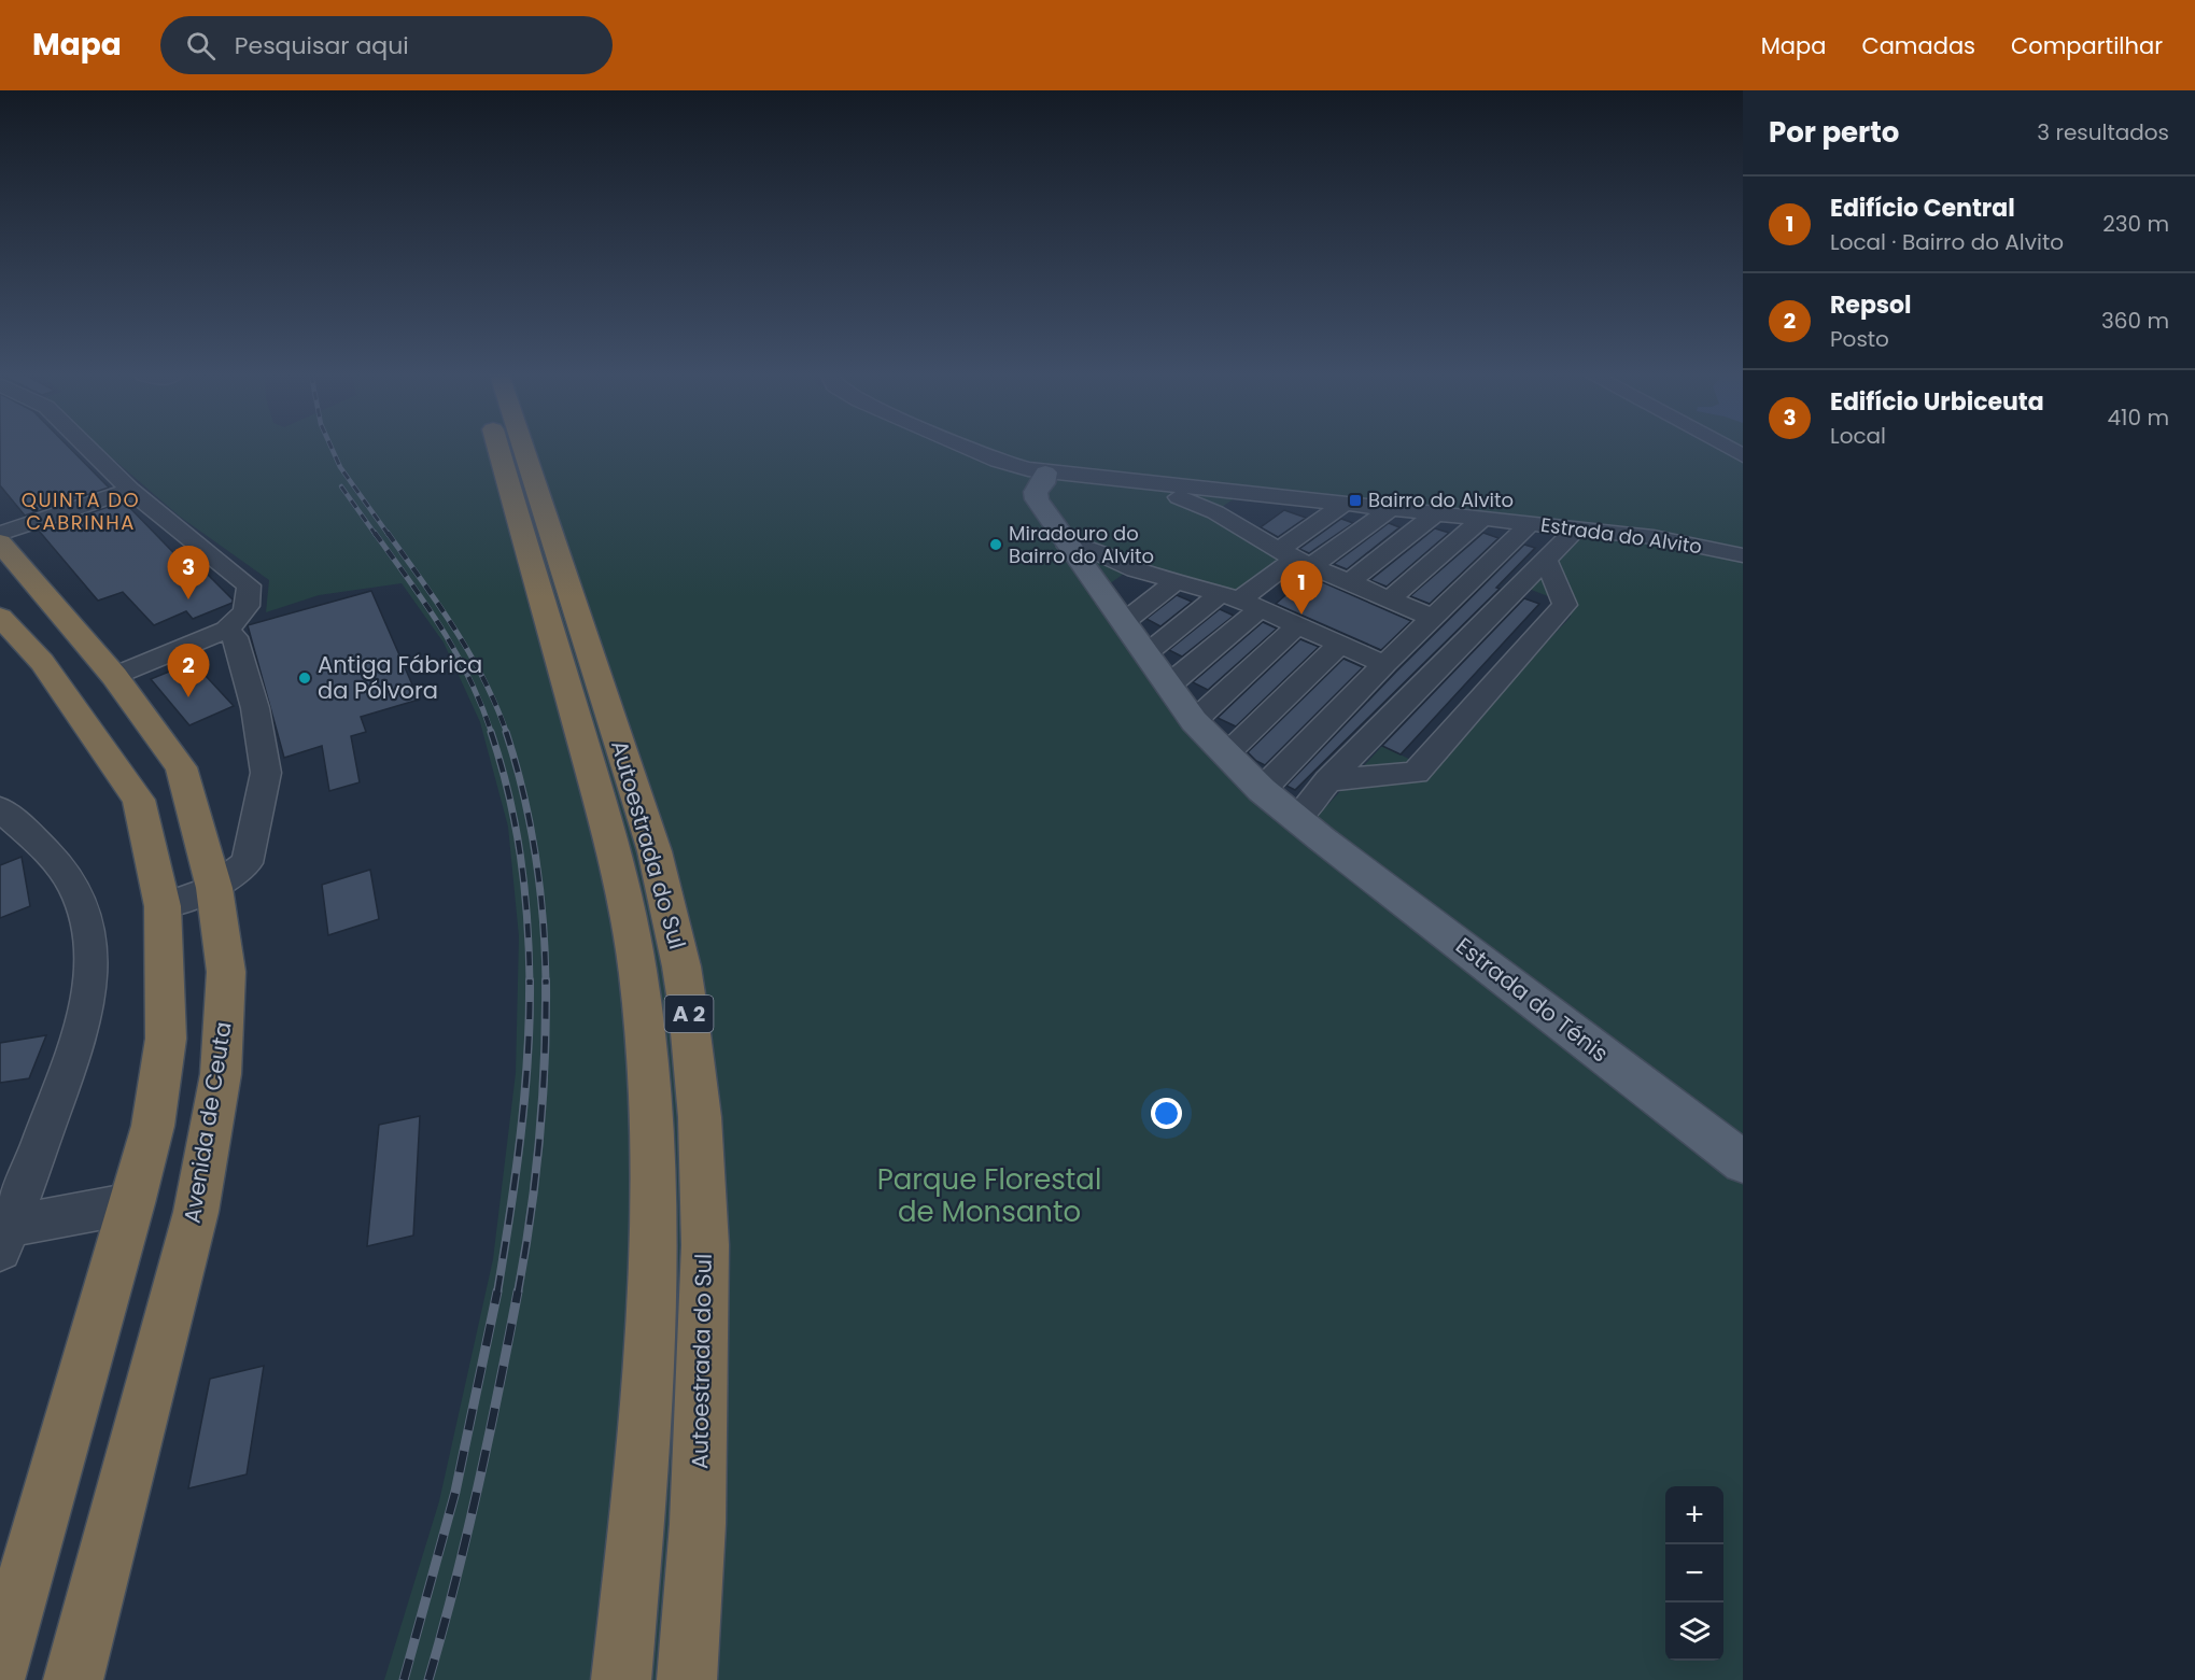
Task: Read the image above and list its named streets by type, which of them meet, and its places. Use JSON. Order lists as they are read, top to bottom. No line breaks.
{"streets":{"highway":["Autoestrada do Sul","A 2","Avenida de Ceuta"],"main road":["Estrada do Ténis"],"street":["Estrada do Alvito"]},"crossings":[["Estrada do Alvito","Estrada do Ténis"]],"districts":["QUINTA DO CABRINHA"],"parks":["Parque Florestal de Monsanto"],"places":{"transit":["Bairro do Alvito"],"other":["Miradouro do Bairro do Alvito","Antiga Fábrica da Pólvora"]},"page":{"header":"Mapa","search":"Pesquisar aqui","nav":["Mapa","Camadas","Compartilhar"],"heading":["Por perto","3 resultados"],"list":[{"mark":"1","name":"Edifício Central","note":"Local · Bairro do Alvito","value":"230 m"},{"mark":"2","name":"Repsol","note":"Posto","value":"360 m"},{"mark":"3","name":"Edifício Urbiceuta","note":"Local","value":"410 m"}],"pins":["3","1","2"],"map_buttons":["+","−"]}}
